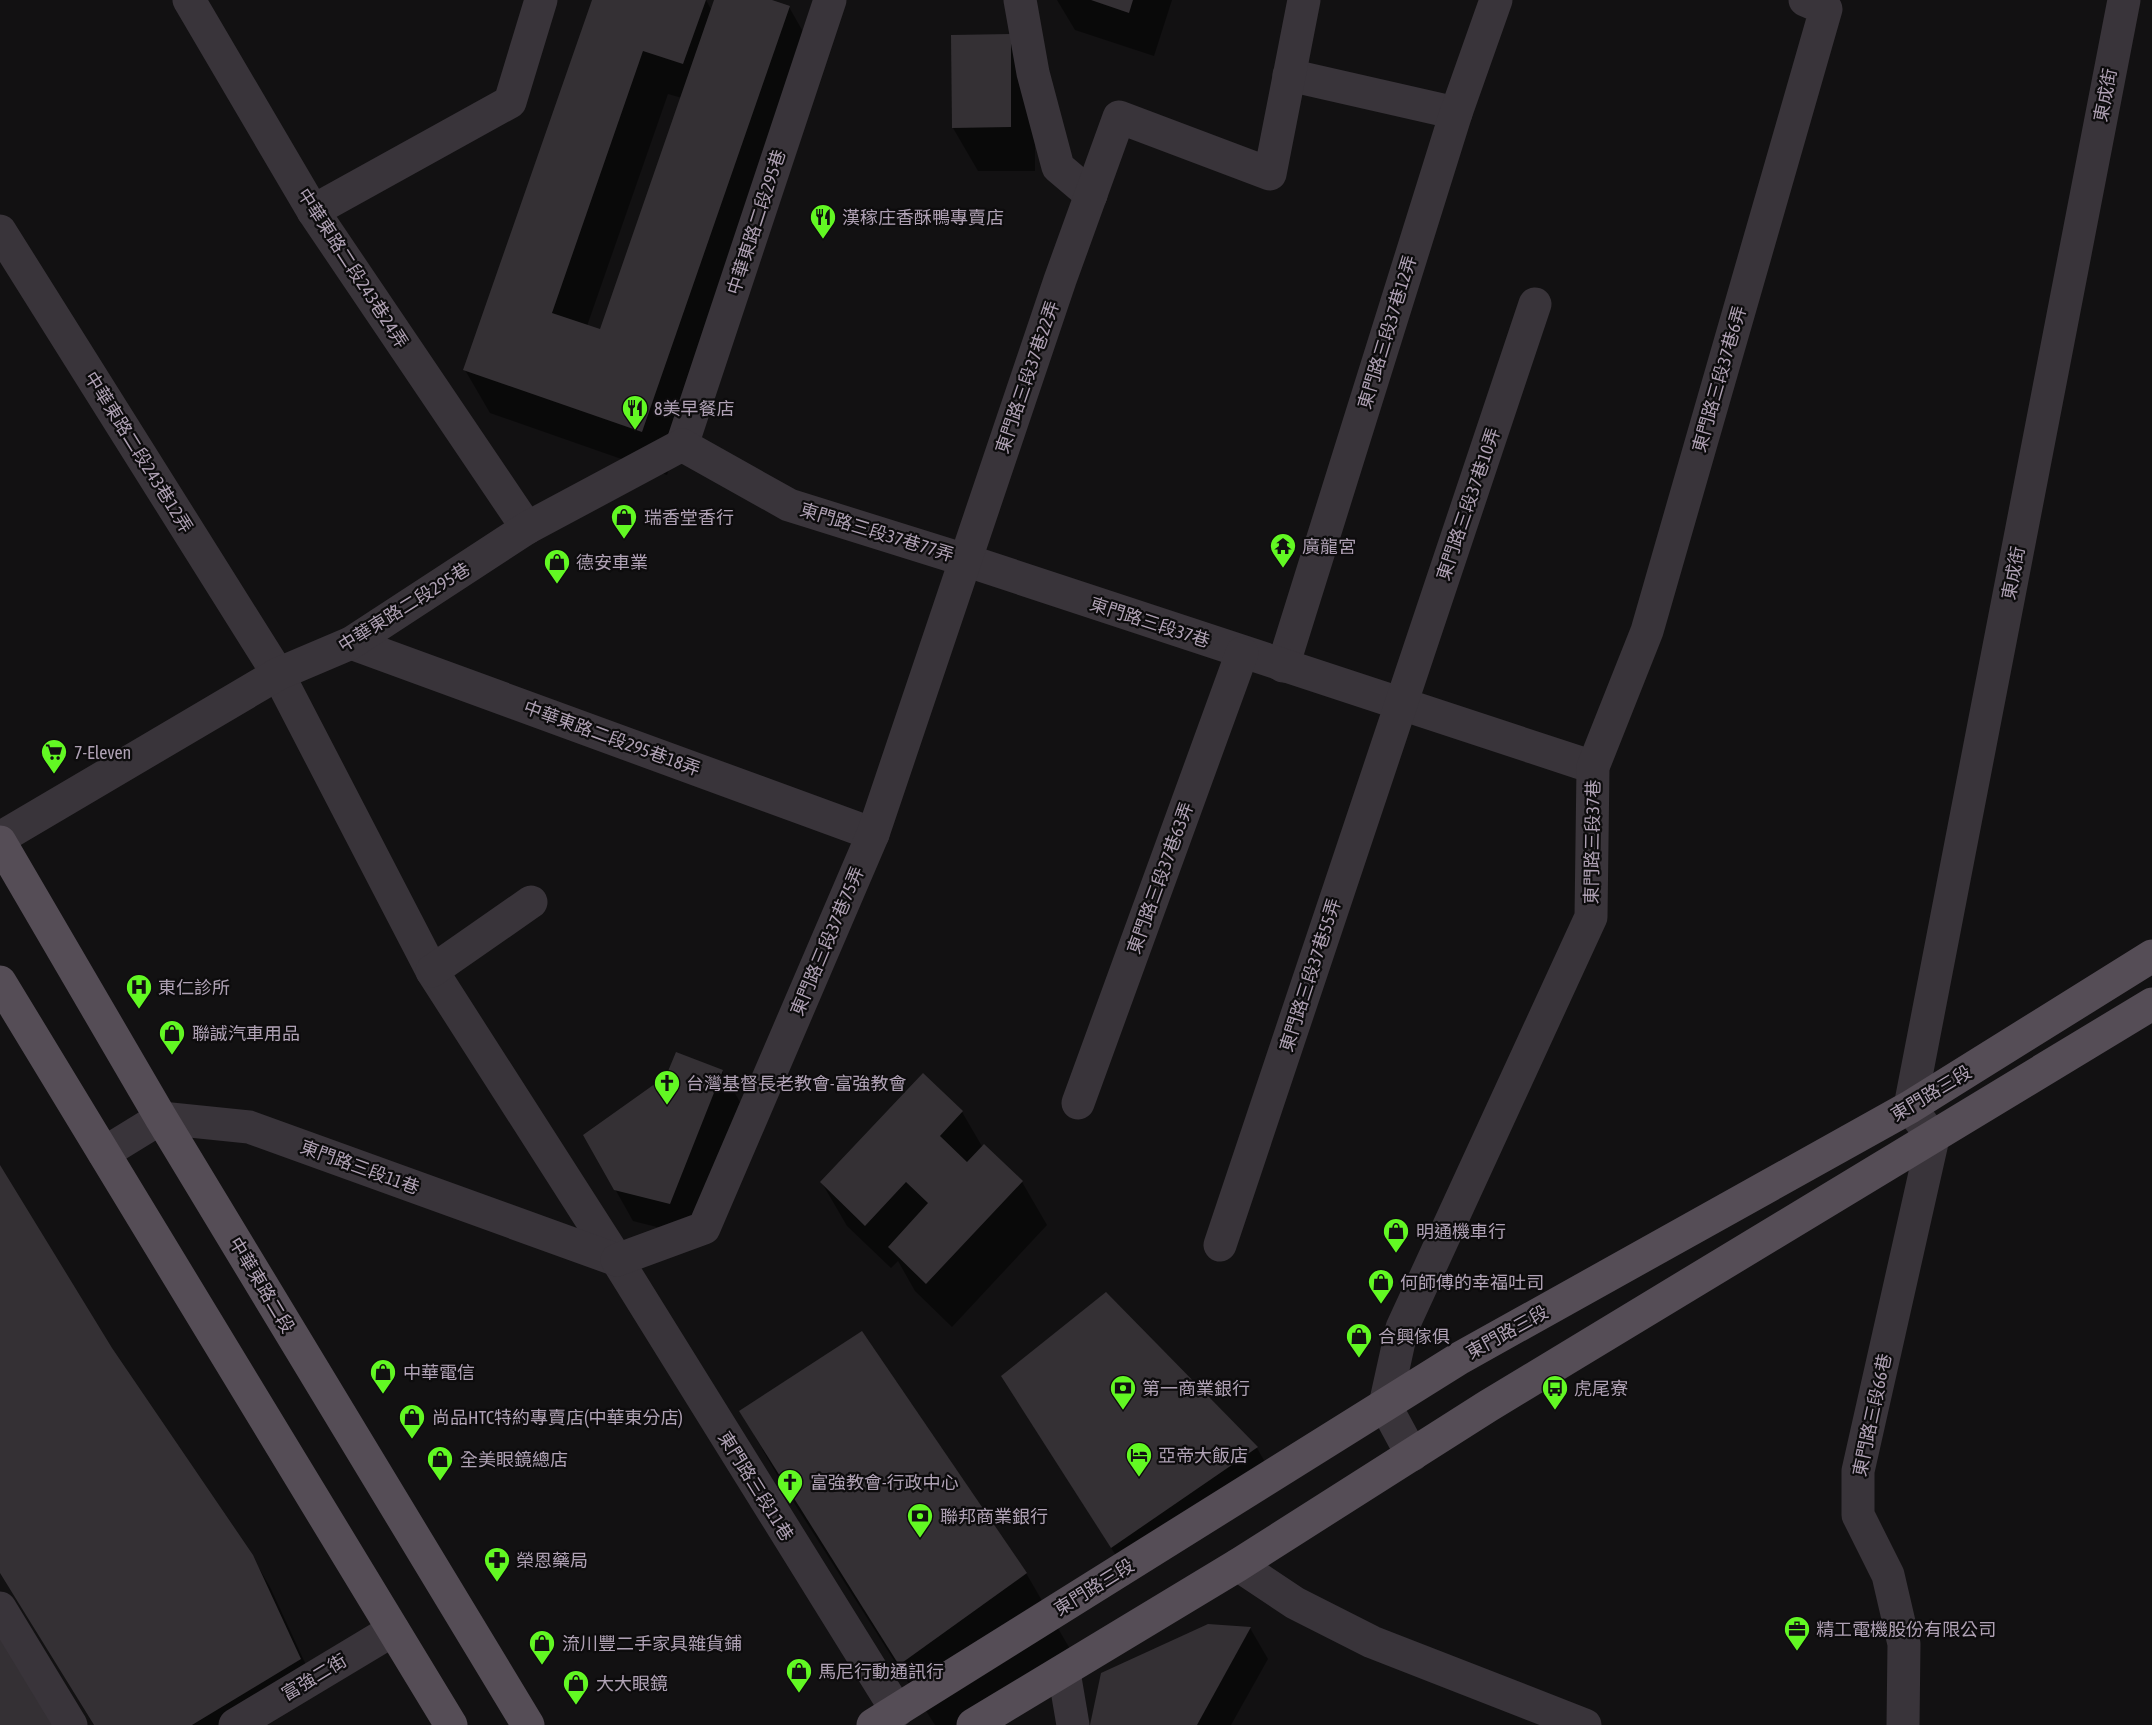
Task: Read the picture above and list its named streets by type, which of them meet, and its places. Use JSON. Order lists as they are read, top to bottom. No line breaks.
{"streets":{"main road":["東門路三段","中華東路二段"],"street":["東成街","中華東路二段295巷","中華東路二段243巷24弄","東門路三段37巷12弄","東門路三段37巷22弄","東門路三段37巷6弄","中華東路二段243巷12弄","東門路三段37巷10弄","東門路三段37巷77弄","東門路三段37巷","中華東路二段295巷18弄","東門路三段37巷63弄","東門路三段37巷75弄","東門路三段37巷55弄","東門路三段11巷","東門路三段66巷","富強二街"]},"crossings":[["東成街","東門路三段"],["中華東路二段295巷","中華東路二段243巷24弄"],["中華東路二段295巷","中華東路二段243巷12弄"],["中華東路二段295巷","東門路三段37巷77弄"],["中華東路二段295巷","中華東路二段295巷18弄"],["中華東路二段295巷","東門路三段11巷"],["中華東路二段295巷","中華東路二段"],["東門路三段37巷12弄","東門路三段37巷"],["東門路三段37巷22弄","東門路三段37巷77弄"],["東門路三段37巷22弄","東門路三段37巷"],["東門路三段37巷22弄","東門路三段37巷75弄"],["東門路三段37巷6弄","東門路三段37巷"],["中華東路二段243巷12弄","東門路三段11巷"],["東門路三段37巷10弄","東門路三段37巷"],["東門路三段37巷10弄","東門路三段37巷55弄"],["東門路三段37巷77弄","東門路三段37巷"],["東門路三段37巷77弄","東門路三段37巷75弄"],["東門路三段37巷","東門路三段37巷63弄"],["東門路三段37巷","東門路三段37巷75弄"],["東門路三段37巷","東門路三段37巷55弄"],["東門路三段37巷","東門路三段"],["中華東路二段295巷18弄","東門路三段37巷75弄"],["東門路三段37巷75弄","東門路三段11巷"],["東門路三段","東門路三段11巷"],["東門路三段11巷","中華東路二段"]],"places":{"restaurant":["漢稼庄香酥鴨專賣店","8美早餐店"],"shop":["瑞香堂香行","德安車業","聯誠汽車用品","明通機車行","何師傅的幸福吐司","合興傢俱","中華電信","尚品HTC特約專賣店(中華東分店)","全美眼鏡總店","流川豐二手家具雜貨鋪","馬尼行動通訊行","大大眼鏡"],"temple":["廣龍宮"],"supermarket":["7-Eleven"],"hospital":["東仁診所"],"church":["台灣基督長老教會-富強教會","富強教會-行政中心"],"bank":["第一商業銀行","聯邦商業銀行"],"bus stop":["虎尾寮"],"hotel":["亞帝大飯店"],"pharmacy":["榮恩藥局"],"office":["精工電機股份有限公司"]}}
